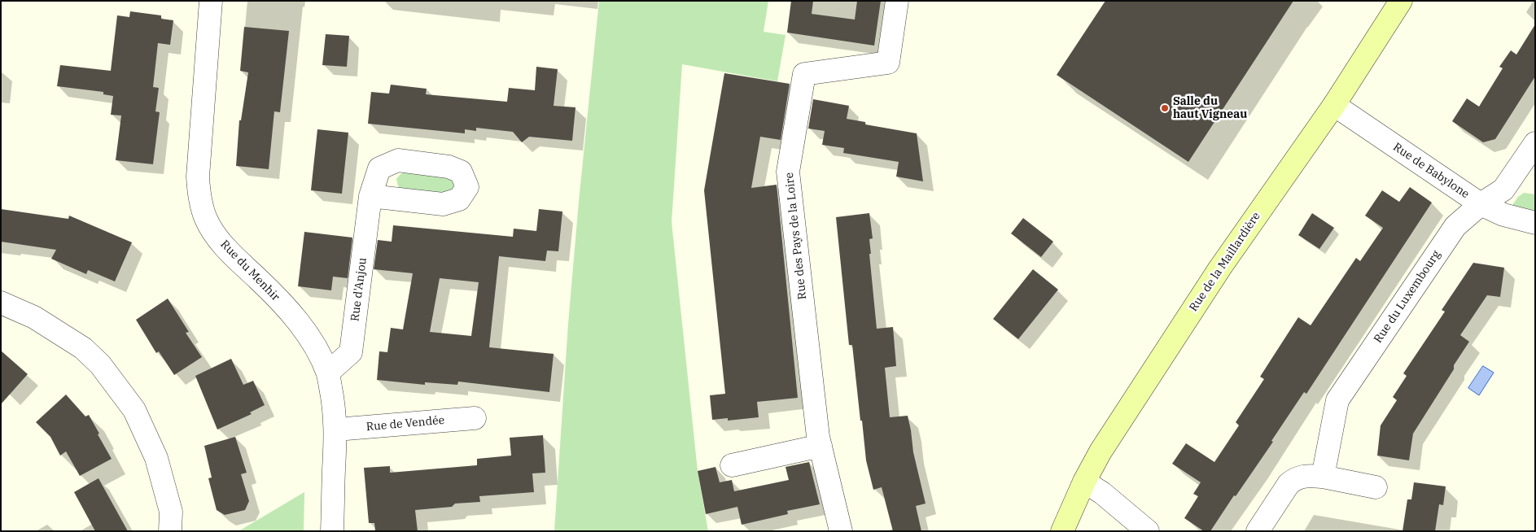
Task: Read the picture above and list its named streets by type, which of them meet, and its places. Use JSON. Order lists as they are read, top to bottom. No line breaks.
{"streets":{"street":["Rue de Babylone","Rue des Pays de la Loire","Rue de la Maillardière","Rue du Menhir","Rue d'Anjou","Rue du Luxembourg","Rue de Vendée"]},"crossings":[["Rue de Babylone","Rue de la Maillardière"],["Rue de Babylone","Rue du Luxembourg"],["Rue du Menhir","Rue d'Anjou"],["Rue du Menhir","Rue de Vendée"]],"places":["Salle du haut Vigneau"]}
